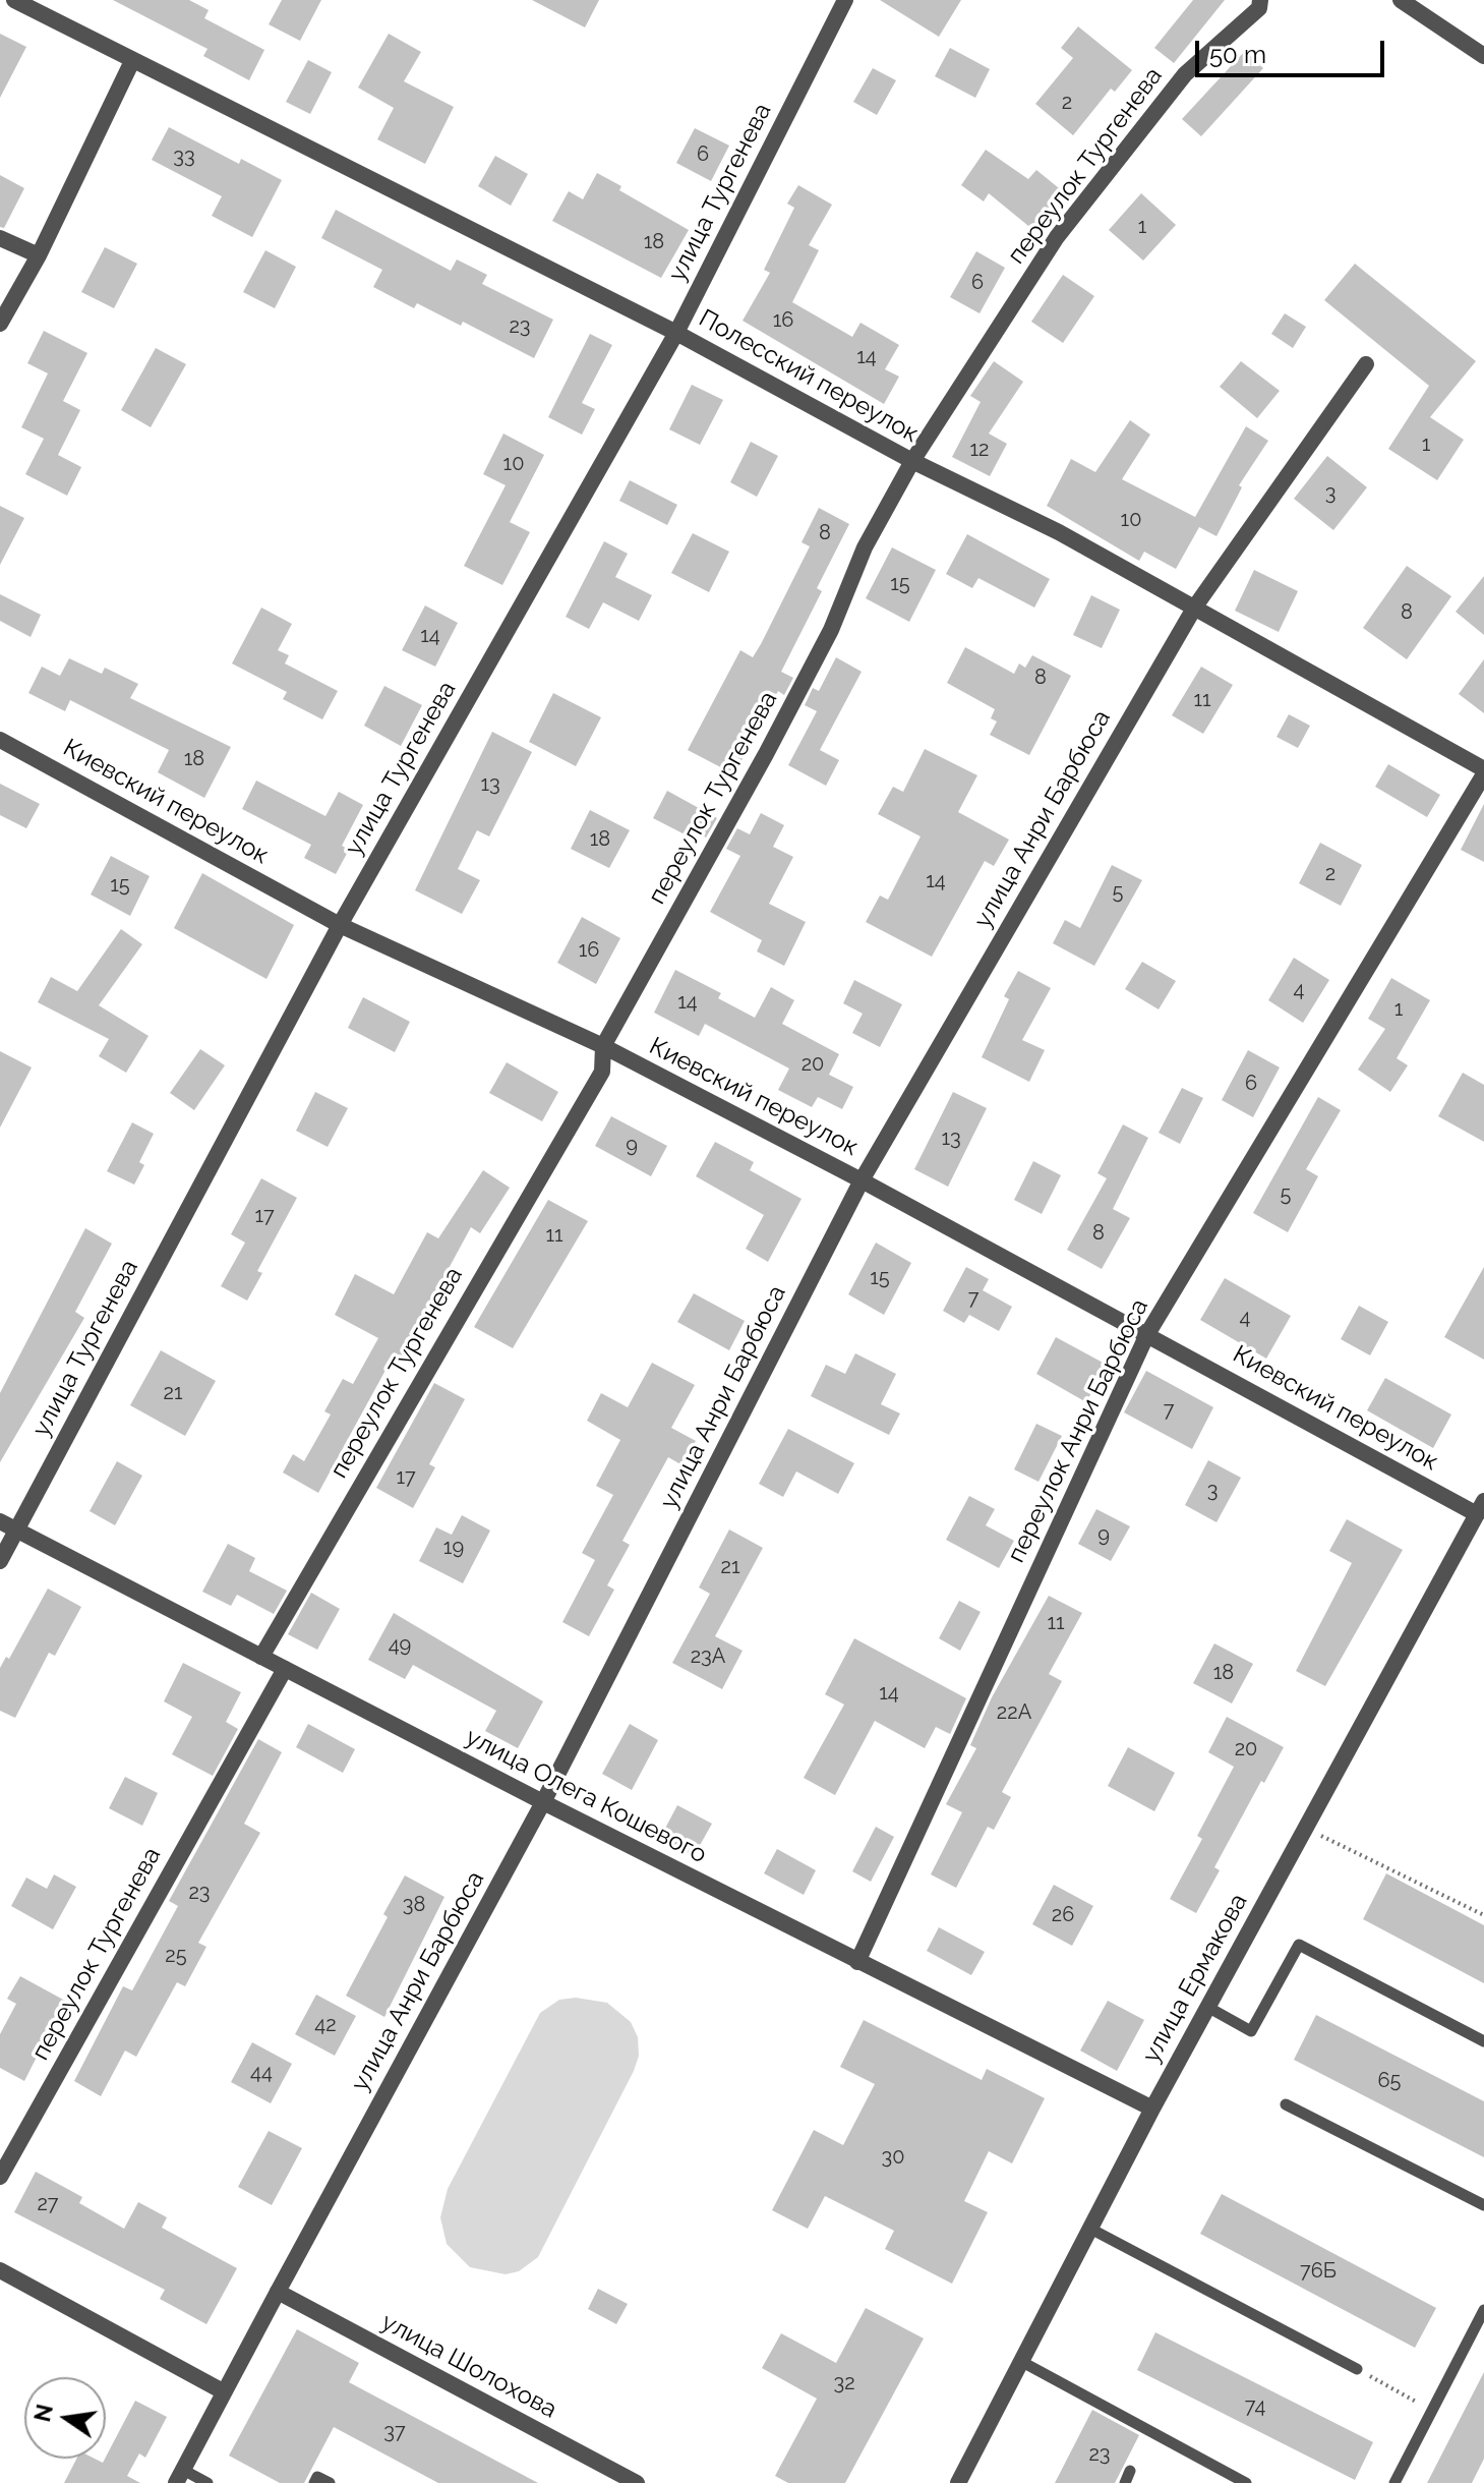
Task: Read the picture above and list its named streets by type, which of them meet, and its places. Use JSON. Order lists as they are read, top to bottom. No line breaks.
{"streets":{"street":["переулок Тургенева","улица Тургенева","Полесский переулок","Киевский переулок","улица Анри Барбюса","переулок Анри Барбюса","улица Олега Кошевого","улица Ермакова","улица Шолохова"]},"crossings":[["переулок Тургенева","Полесский переулок"],["переулок Тургенева","Киевский переулок"],["переулок Тургенева","улица Олега Кошевого"],["улица Тургенева","Полесский переулок"],["улица Тургенева","Киевский переулок"],["улица Тургенева","улица Олега Кошевого"],["Полесский переулок","улица Анри Барбюса"],["Полесский переулок","переулок Анри Барбюса"],["Киевский переулок","улица Анри Барбюса"],["Киевский переулок","переулок Анри Барбюса"],["Киевский переулок","улица Ермакова"],["улица Анри Барбюса","улица Олега Кошевого"],["улица Анри Барбюса","улица Шолохова"],["переулок Анри Барбюса","улица Олега Кошевого"],["улица Олега Кошевого","улица Ермакова"]],"house_numbers":["2","6","33","1","18","6","16","23","14","1","12","10","3","10","8","15","8","14","8","11","18","13","18","2","14","15","5","16","4","14","1","20","6","13","9","5","17","8","11","15","7","4","21","7","17","3","9","19","21","11","49","23А","18","14","22А","20","23","38","26","25","42","44","65","30","27","76Б","32","74","37","23"],"scale_bar":"50 m","north":"left"}
